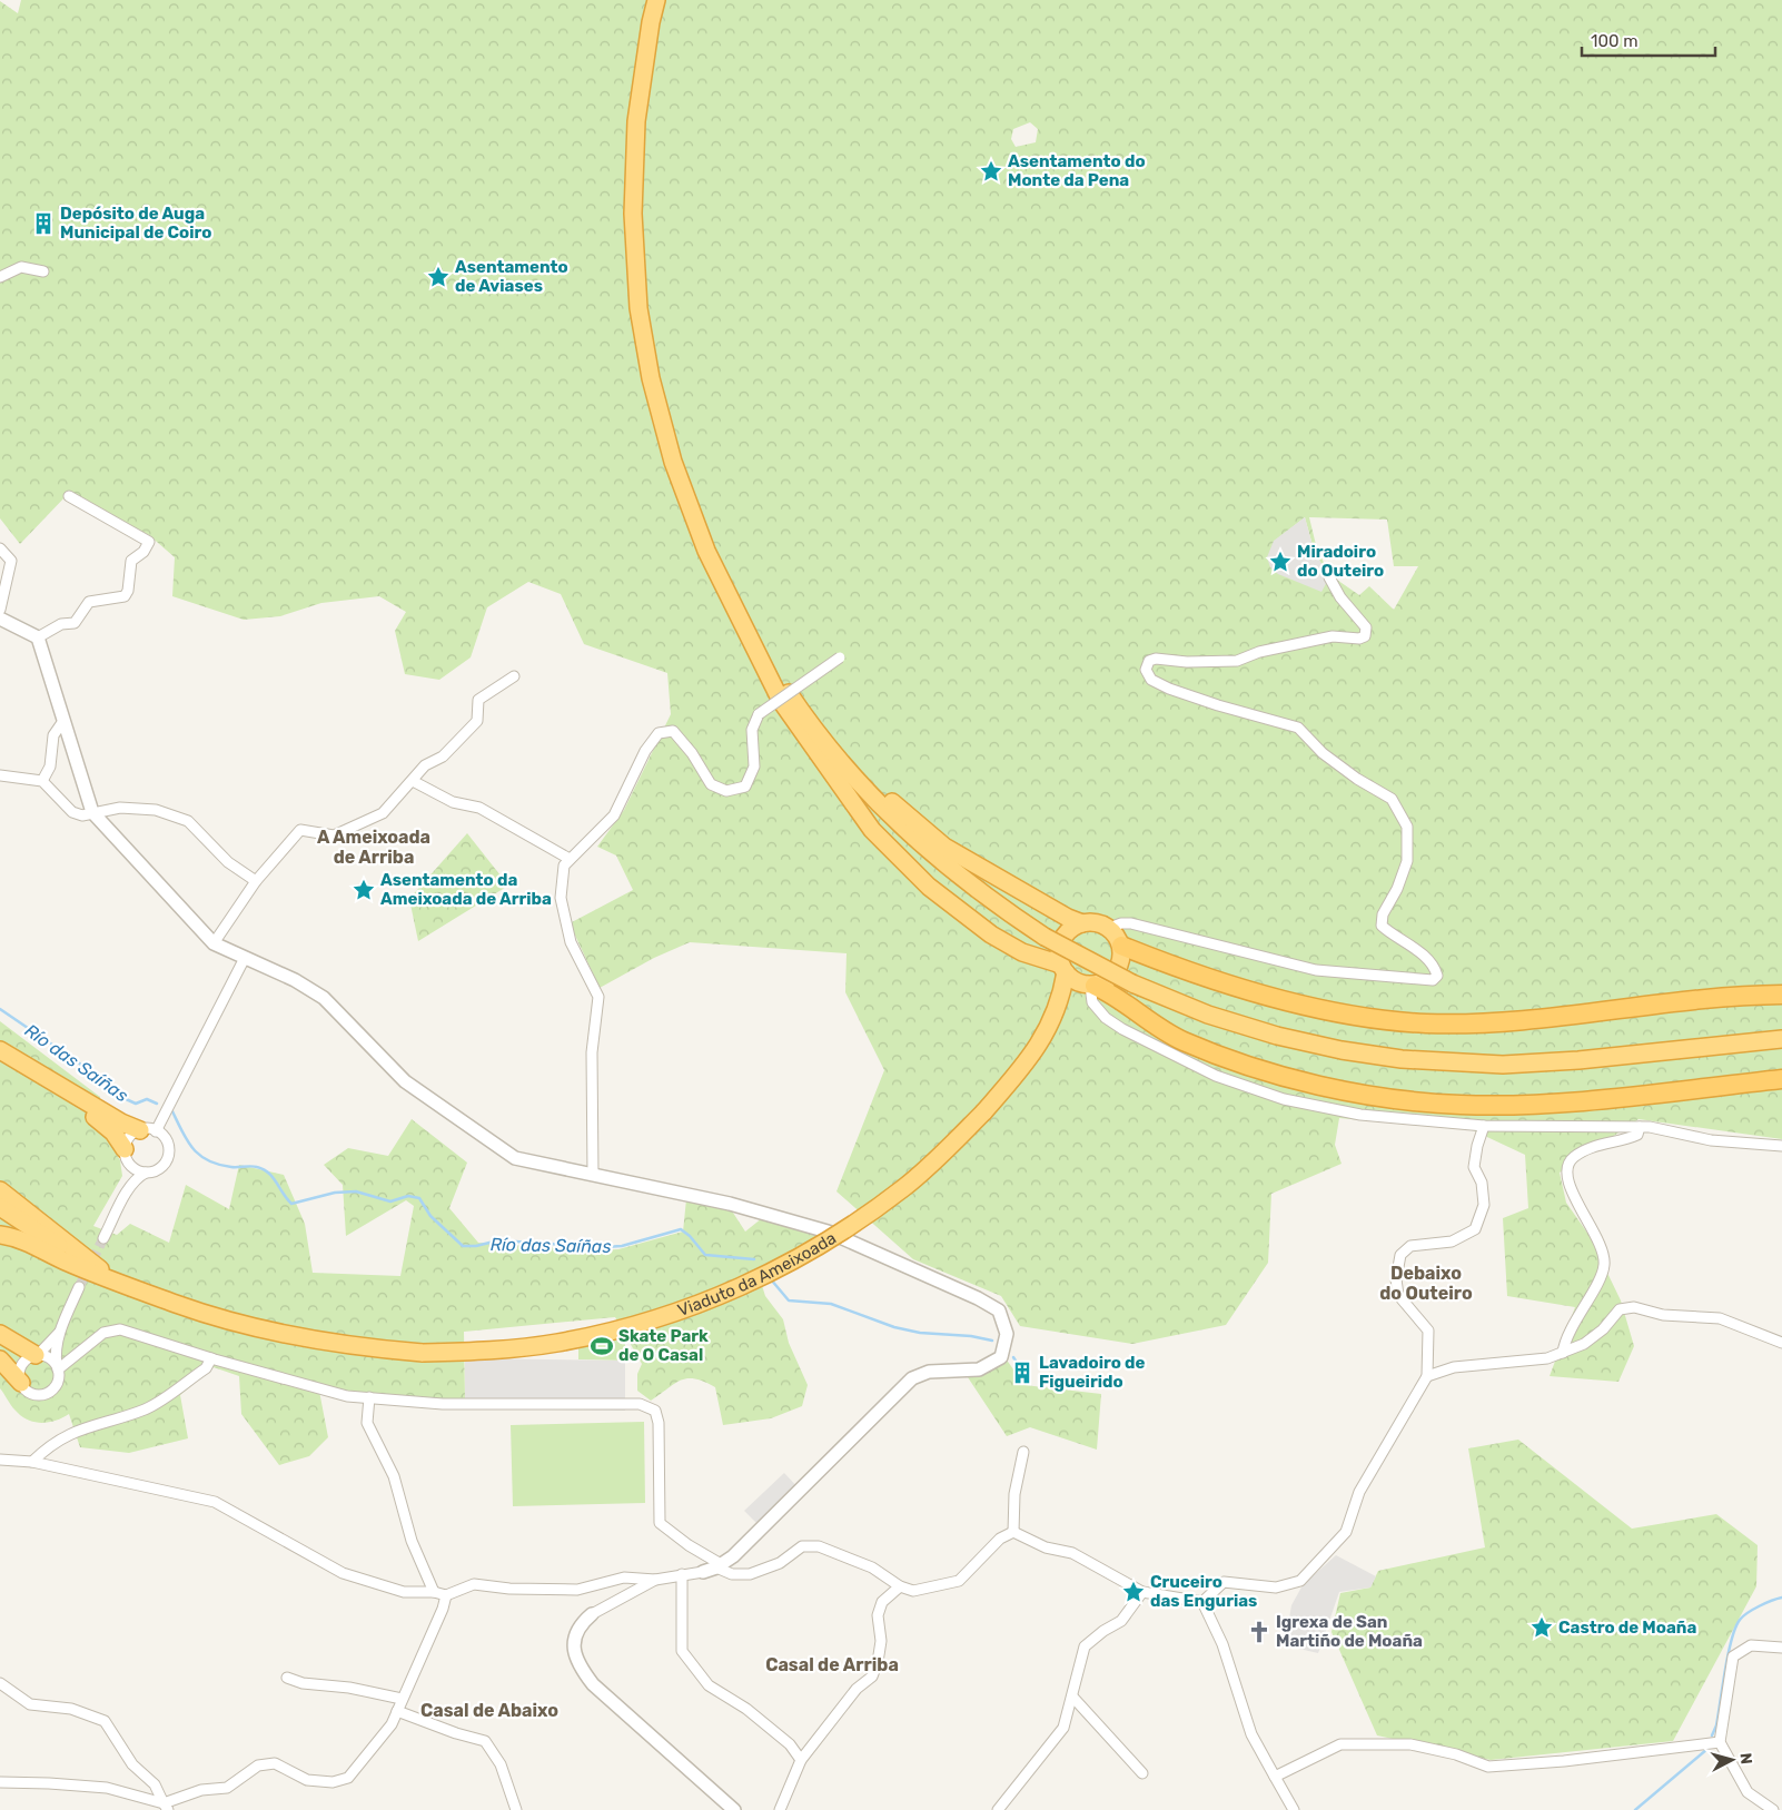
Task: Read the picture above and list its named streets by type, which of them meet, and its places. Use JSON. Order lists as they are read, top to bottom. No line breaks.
{"streets":{"highway":["Viaduto da Ameixoada"]},"districts":["A Ameixoada de Arriba","Debaixo do Outeiro","Casal de Arriba","Casal de Abaixo"],"water":["Río das Saíñas"],"places":{"place":["Asentamento do Monte da Pena","Asentamento de Aviases","Miradoiro do Outeiro","Asentamento da Ameixoada de Arriba","Cruceiro das Engurias","Castro de Moaña"],"building":["Depósito de Auga Municipal de Coiro","Lavadoiro de Figueirido"],"sports":["Skate Park de O Casal"],"church":["Igrexa de San Martiño de Moaña"]},"scale_bar":"100 m","north":"right"}
